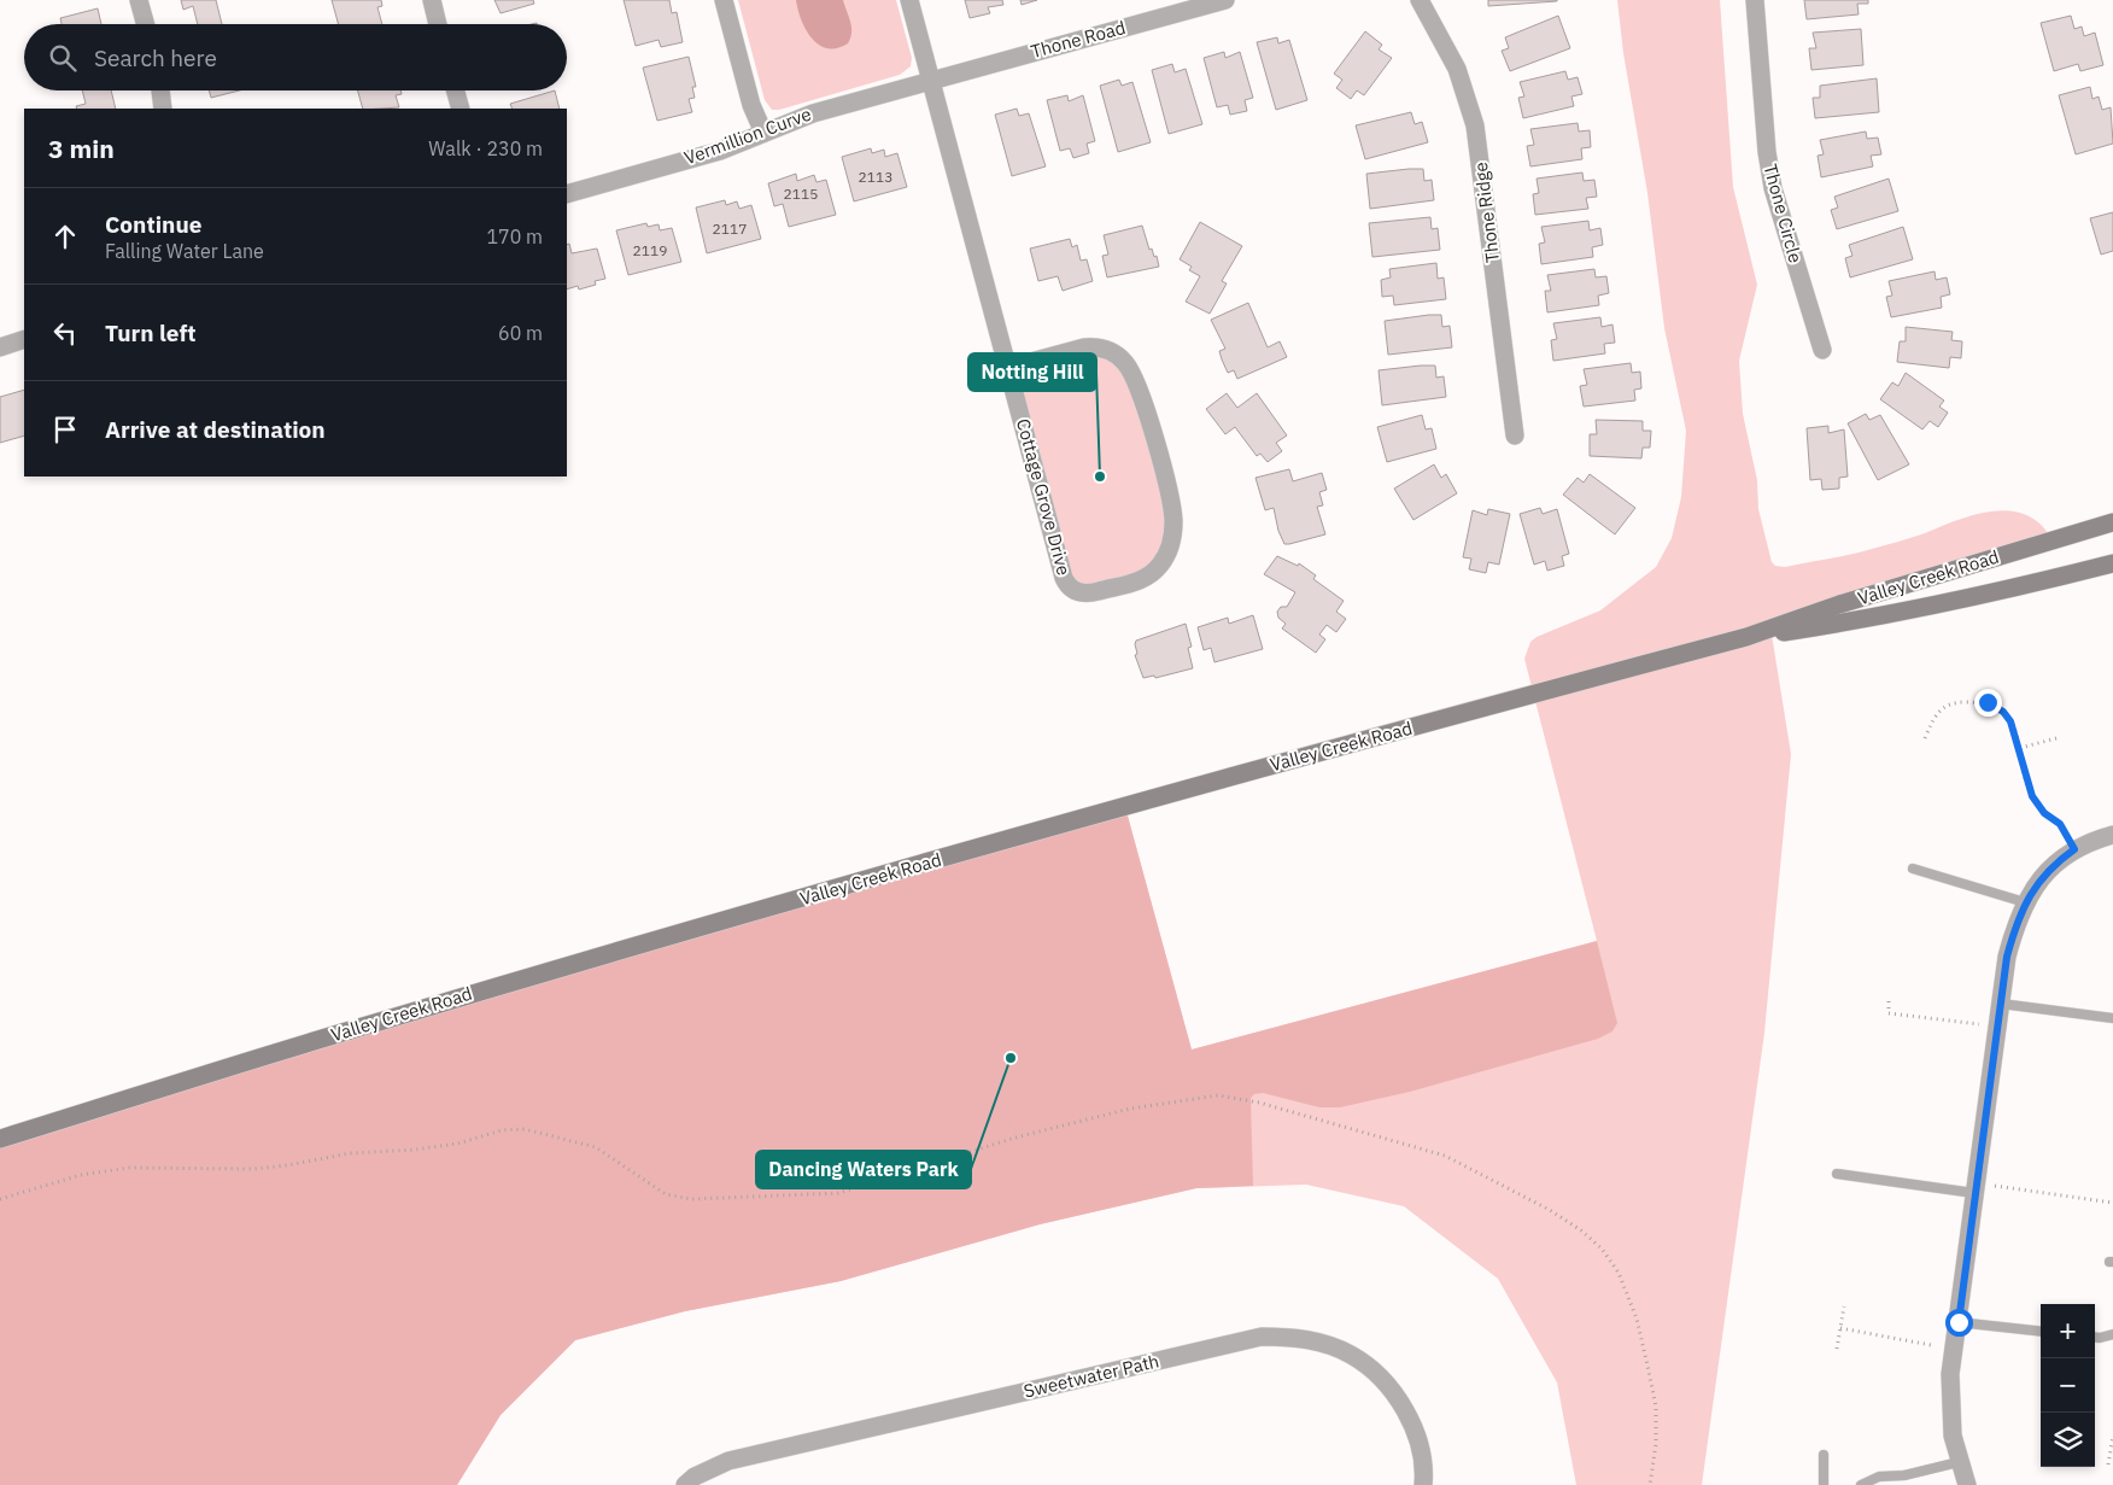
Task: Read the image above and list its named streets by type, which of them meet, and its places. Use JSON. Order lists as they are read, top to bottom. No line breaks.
{"streets":{"main road":["Valley Creek Road"],"street":["Thone Road","Vermillion Curve","Thone Ridge","Thone Circle","Cottage Grove Drive","Sweetwater Path"]},"crossings":[["Thone Road","Vermillion Curve"],["Thone Road","Cottage Grove Drive"],["Vermillion Curve","Cottage Grove Drive"]],"places":["Notting Hill","Dancing Waters Park"],"house_numbers":["2113","2115","2117","2119"],"page":{"search":"Search here","heading":["3 min","Walk · 230 m"],"list":[["Continue","Falling Water Lane","170 m"],["Turn left","60 m"],"Arrive at destination"],"map_buttons":["+","−"]}}
